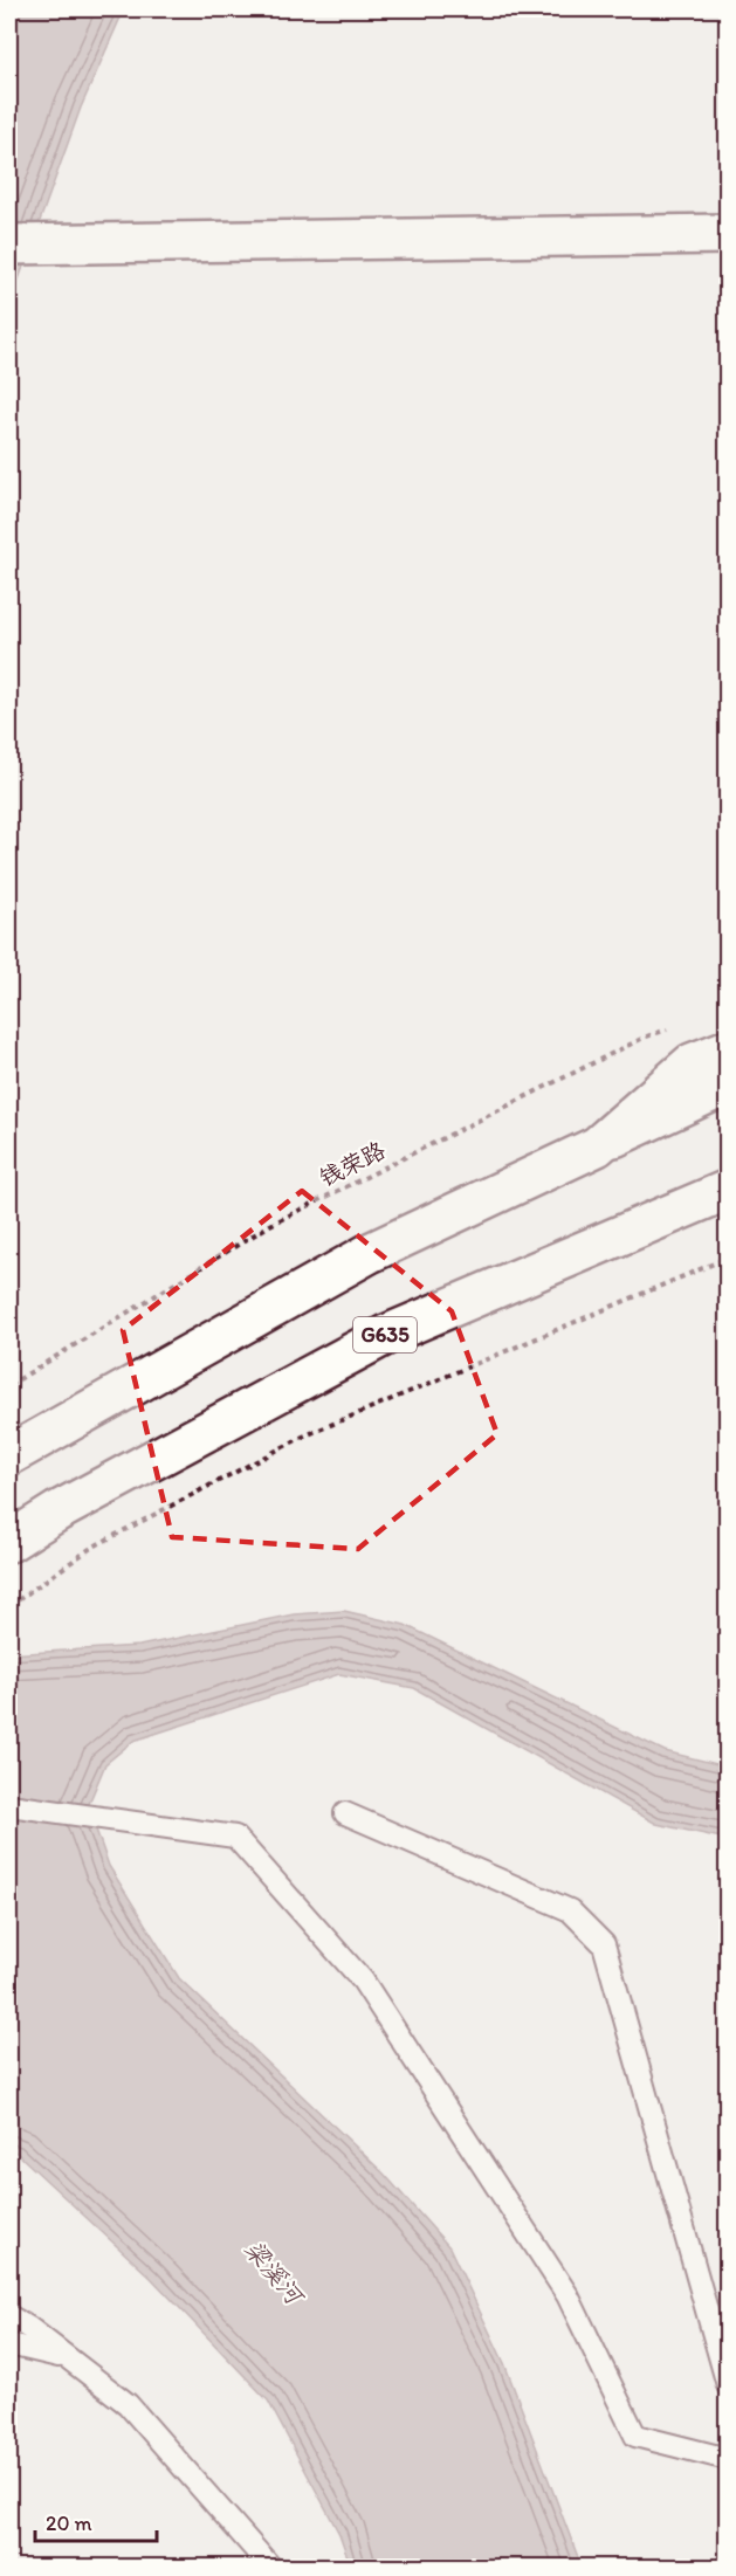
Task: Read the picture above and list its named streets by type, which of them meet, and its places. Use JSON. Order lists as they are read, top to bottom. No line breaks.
{"streets":{"main road":["G635"],"path":["钱荣路"]},"water":["梁溪河"],"scale_bar":"20 m"}
